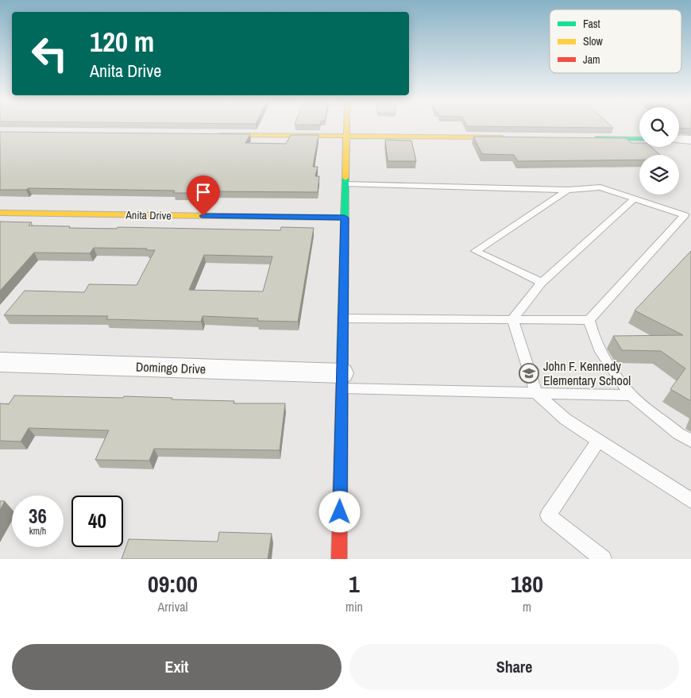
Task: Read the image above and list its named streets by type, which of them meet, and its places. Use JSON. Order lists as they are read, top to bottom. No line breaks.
{"streets":{"street":["Anita Drive","Domingo Drive"]},"places":{"school or university":["John F. Kennedy Elementary School"]},"legend":["Fast","Slow","Jam"],"page":{"turn":["120 m","Anita Drive"],"speed":"36 km/h","limit":"40","eta":["09:00","Arrival","1","min","180","m"],"buttons":["Exit","Share"]}}
